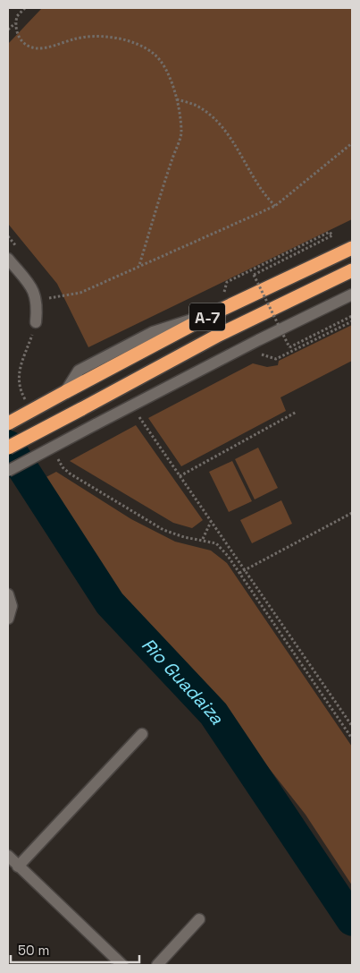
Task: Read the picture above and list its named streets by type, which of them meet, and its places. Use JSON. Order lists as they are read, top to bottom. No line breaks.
{"streets":{"highway":["A-7"]},"water":["Rio Guadaiza"],"scale_bar":"50 m"}
